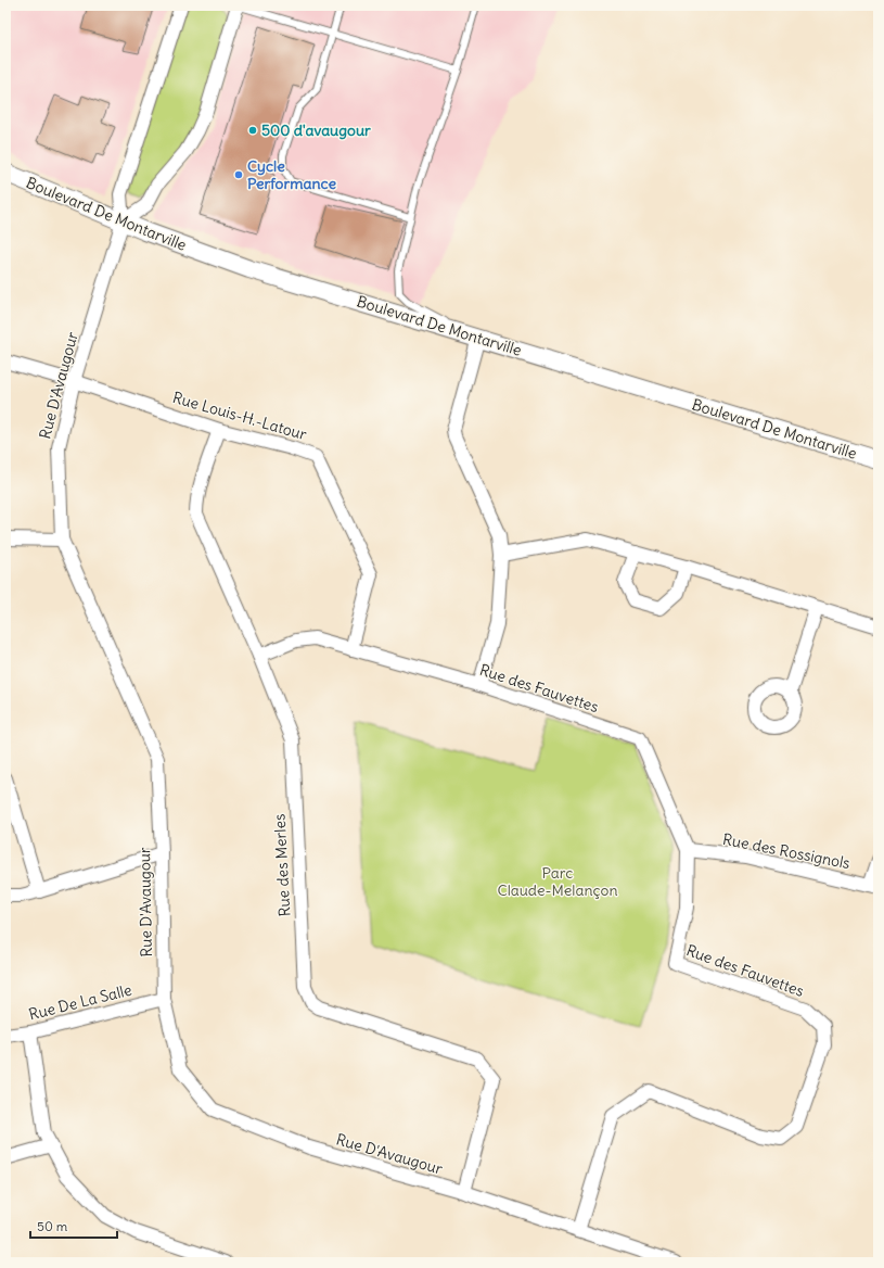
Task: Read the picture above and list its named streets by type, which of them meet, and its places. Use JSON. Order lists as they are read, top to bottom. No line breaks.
{"streets":{"street":["Boulevard De Montarville","Rue D'Avaugour","Rue Louis-H.-Latour","Rue des Fauvettes","Rue des Rossignols","Rue des Merles","Rue De La Salle"]},"crossings":[["Boulevard De Montarville","Rue D'Avaugour"],["Rue D'Avaugour","Rue Louis-H.-Latour"],["Rue D'Avaugour","Rue des Fauvettes"],["Rue D'Avaugour","Rue des Merles"],["Rue D'Avaugour","Rue De La Salle"],["Rue Louis-H.-Latour","Rue des Fauvettes"],["Rue Louis-H.-Latour","Rue des Merles"],["Rue des Fauvettes","Rue des Rossignols"],["Rue des Fauvettes","Rue des Merles"]],"parks":["Parc Claude-Melançon"],"places":["500 d'avaugour","Cycle Performance"],"scale_bar":"50 m"}
